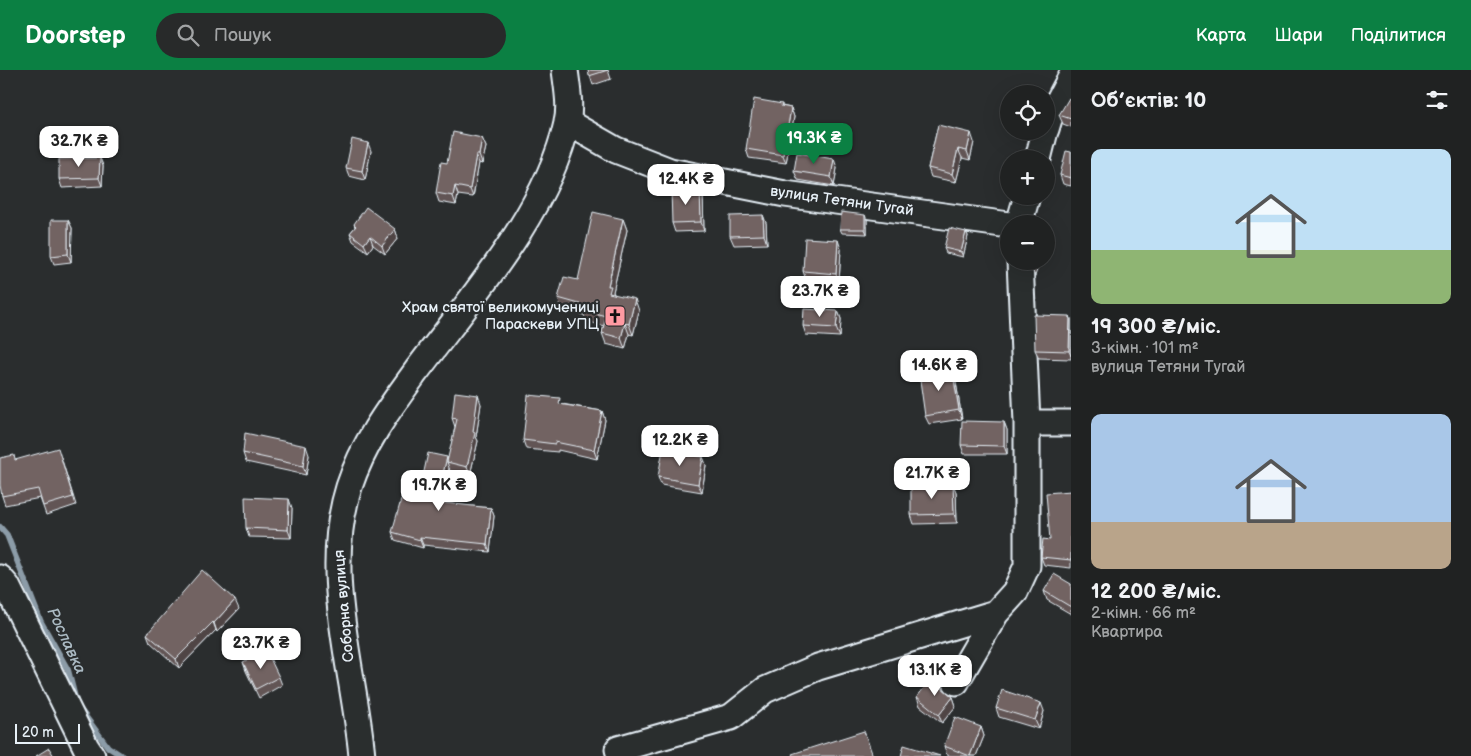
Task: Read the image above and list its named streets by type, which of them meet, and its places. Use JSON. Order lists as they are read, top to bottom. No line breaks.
{"streets":{"street":["вулиця Тетяни Тугай","Соборна вулиця"]},"crossings":[["вулиця Тетяни Тугай","Соборна вулиця"]],"water":["Рославка"],"places":{"church":["Храм святої великомучениці Параскеви УПЦ"]},"scale_bar":"20 m","page":{"header":"Doorstep","search":"Пошук","nav":["Карта","Шари","Поділитися"],"heading":"Об’єктів: 10","map_buttons":["+","−"],"price":["19.3K ₴","32.7K ₴","12.4K ₴","23.7K ₴","14.6K ₴","12.2K ₴","21.7K ₴","19.7K ₴","23.7K ₴","13.1K ₴"],"list":[{"name":"19 300 ₴/міс.","note":"3-кімн. · 101 m² · вулиця Тетяни Тугай"},{"name":"12 200 ₴/міс.","note":"2-кімн. · 66 m² · Квартира"}],"scale":"20 m"}}
